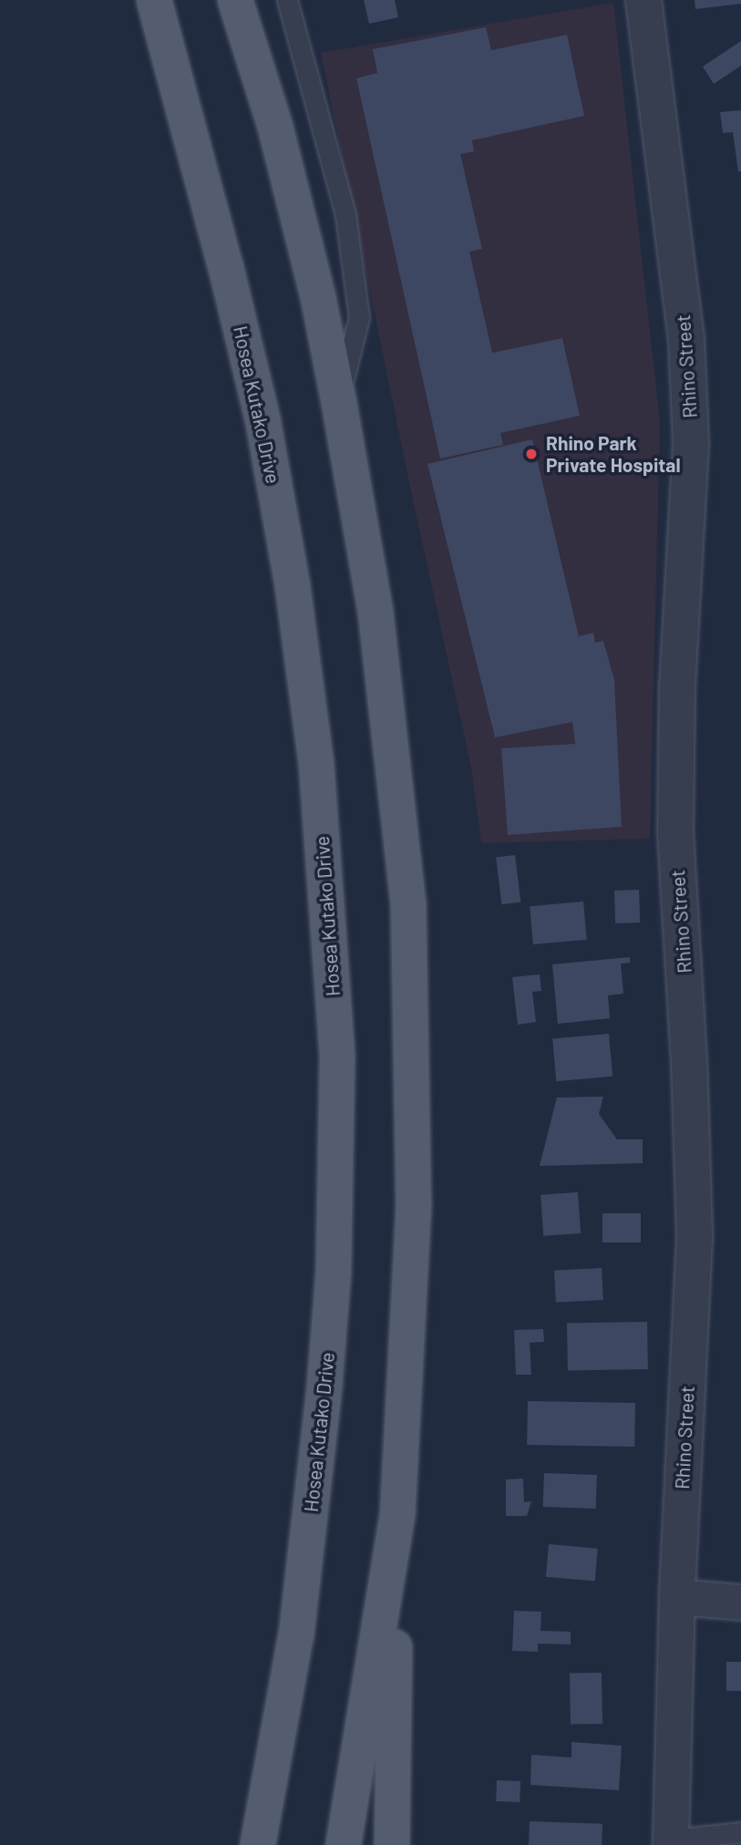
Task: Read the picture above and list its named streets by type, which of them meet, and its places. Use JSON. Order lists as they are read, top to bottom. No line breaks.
{"streets":{"main road":["Hosea Kutako Drive"],"street":["Rhino Street"]},"places":["Rhino Park Private Hospital"]}
